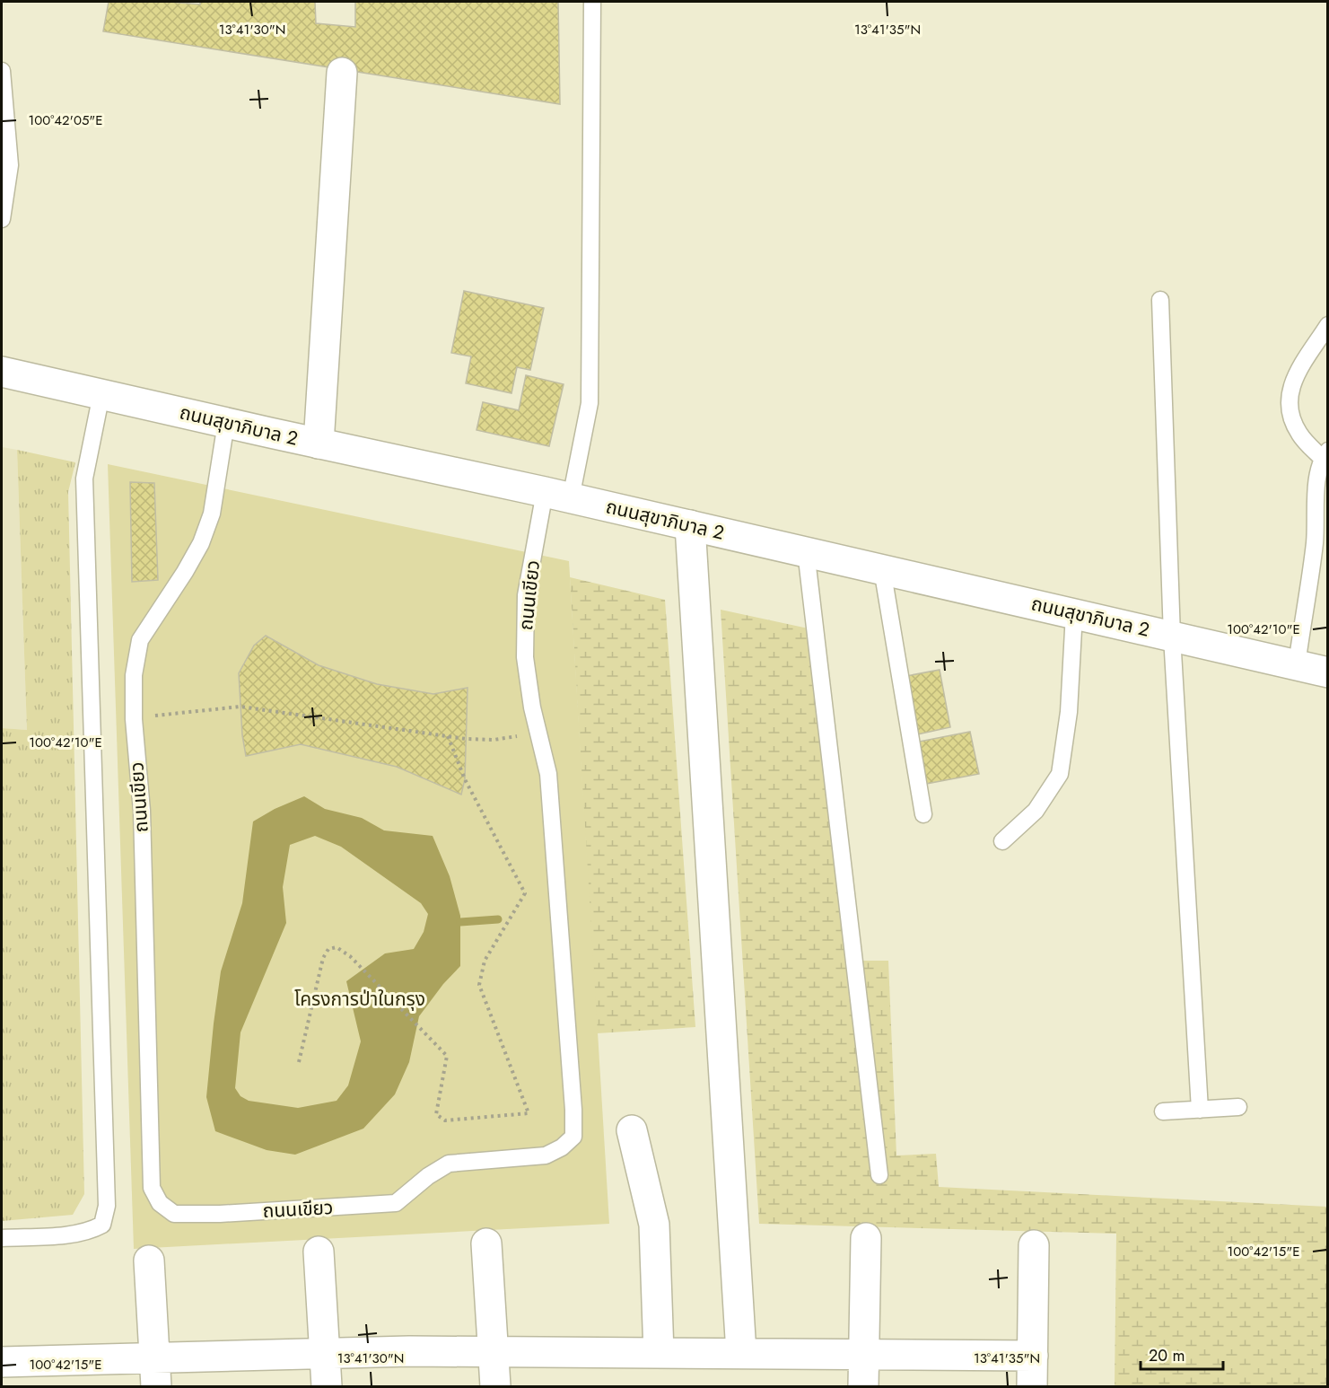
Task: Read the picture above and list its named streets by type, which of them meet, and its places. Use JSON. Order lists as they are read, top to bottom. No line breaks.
{"streets":{"street":["ถนนสุขาภิบาล 2"],"lane":["ถนนเขียว"]},"crossings":[["ถนนสุขาภิบาล 2","ถนนเขียว"]],"parks":["โครงการป่าในกรุง"],"scale_bar":"20 m","coordinates":["13°41'30\"N","13°41'35\"N","100°42'05\"E","100°42'10\"E","100°42'15\"E"]}
